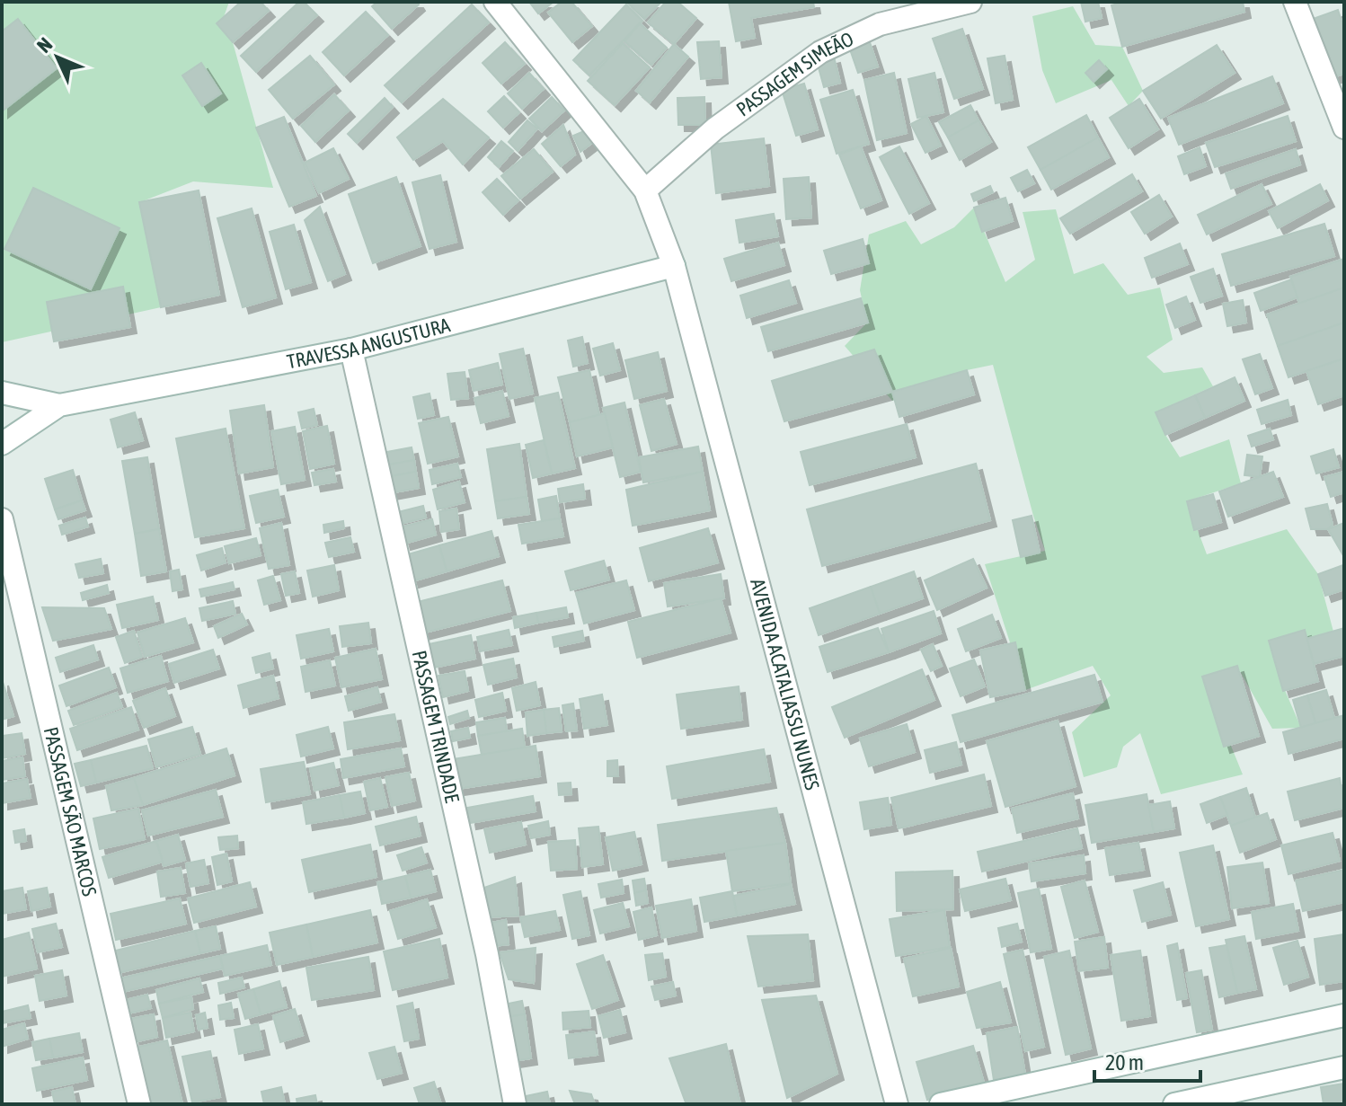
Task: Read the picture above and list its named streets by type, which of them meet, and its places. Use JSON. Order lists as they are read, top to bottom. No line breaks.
{"streets":{"street":["PASSAGEM SIMEÃO","TRAVESSA ANGUSTURA","AVENIDA ACATALIASSU NUNES","PASSAGEM TRINDADE","PASSAGEM SÃO MARCOS"]},"crossings":[["TRAVESSA ANGUSTURA","AVENIDA ACATALIASSU NUNES"],["TRAVESSA ANGUSTURA","PASSAGEM TRINDADE"]],"scale_bar":"20 m","north":"top left"}
